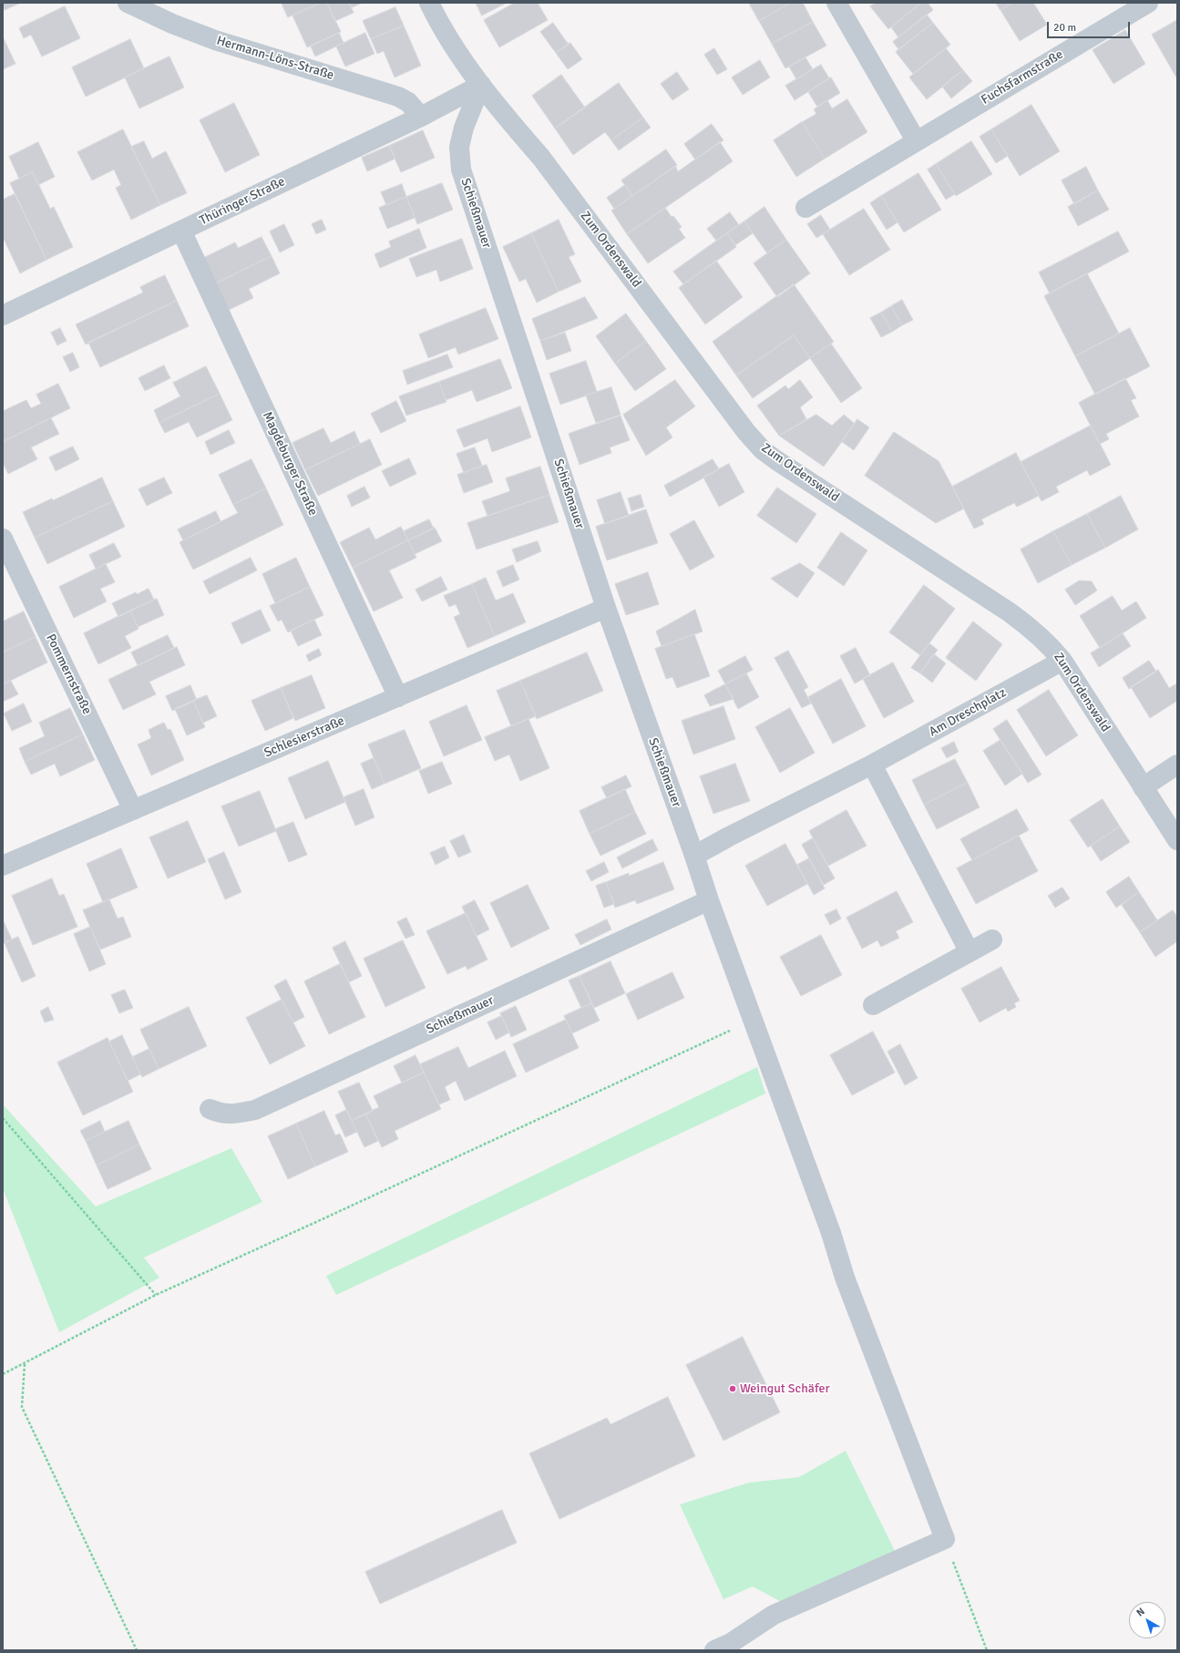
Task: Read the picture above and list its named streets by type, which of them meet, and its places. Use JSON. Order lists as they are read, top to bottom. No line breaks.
{"streets":{"street":["Hermann-Löns-Straße","Fuchsfarmstraße","Thüringer Straße","Schießmauer","Zum Ordenswald","Magdeburger Straße","Pommernstraße","Am Dreschplatz","Schlesierstraße"]},"crossings":[["Hermann-Löns-Straße","Thüringer Straße"],["Thüringer Straße","Schießmauer"],["Thüringer Straße","Zum Ordenswald"],["Thüringer Straße","Magdeburger Straße"],["Schießmauer","Zum Ordenswald"],["Schießmauer","Am Dreschplatz"],["Schießmauer","Schlesierstraße"],["Zum Ordenswald","Am Dreschplatz"],["Magdeburger Straße","Schlesierstraße"],["Pommernstraße","Schlesierstraße"]],"places":["Weingut Schäfer"],"scale_bar":"20 m","north":"top left"}
